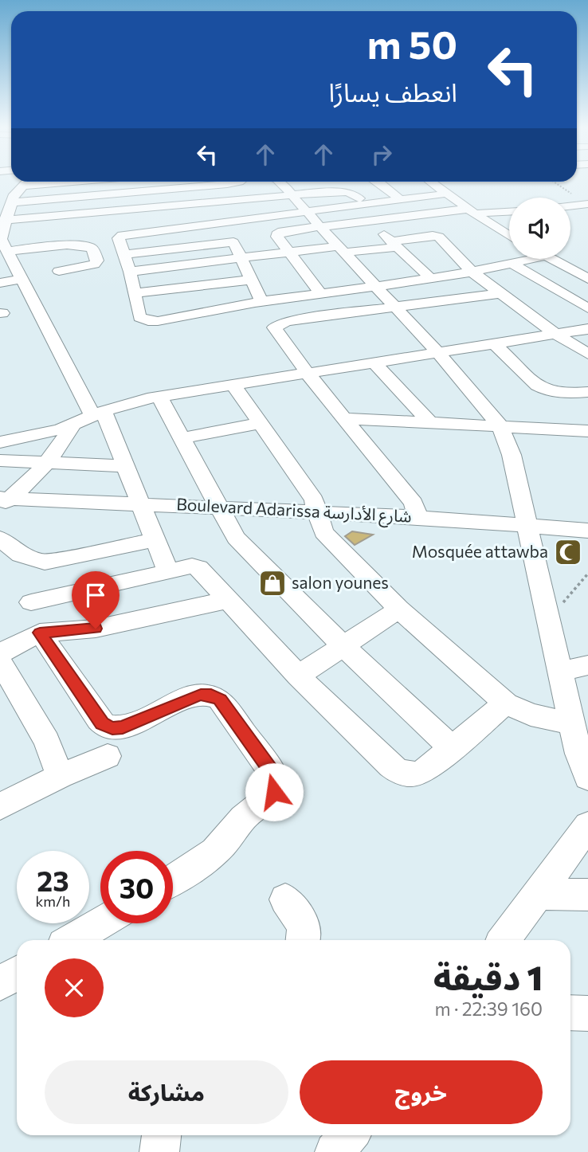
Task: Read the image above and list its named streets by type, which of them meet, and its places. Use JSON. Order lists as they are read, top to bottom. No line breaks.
{"streets":{"street":["Boulevard Adarissa شارع الأدارسة"]},"places":{"mosque":["Mosquée attawba"],"shop":["salon younes"]},"page":{"turn":["50 m","انعطف يسارًا"],"speed":"23 km/h","limit":"30","heading":["1 دقيقة","160 m · 22:39"],"buttons":["خروج","مشاركة"]}}
